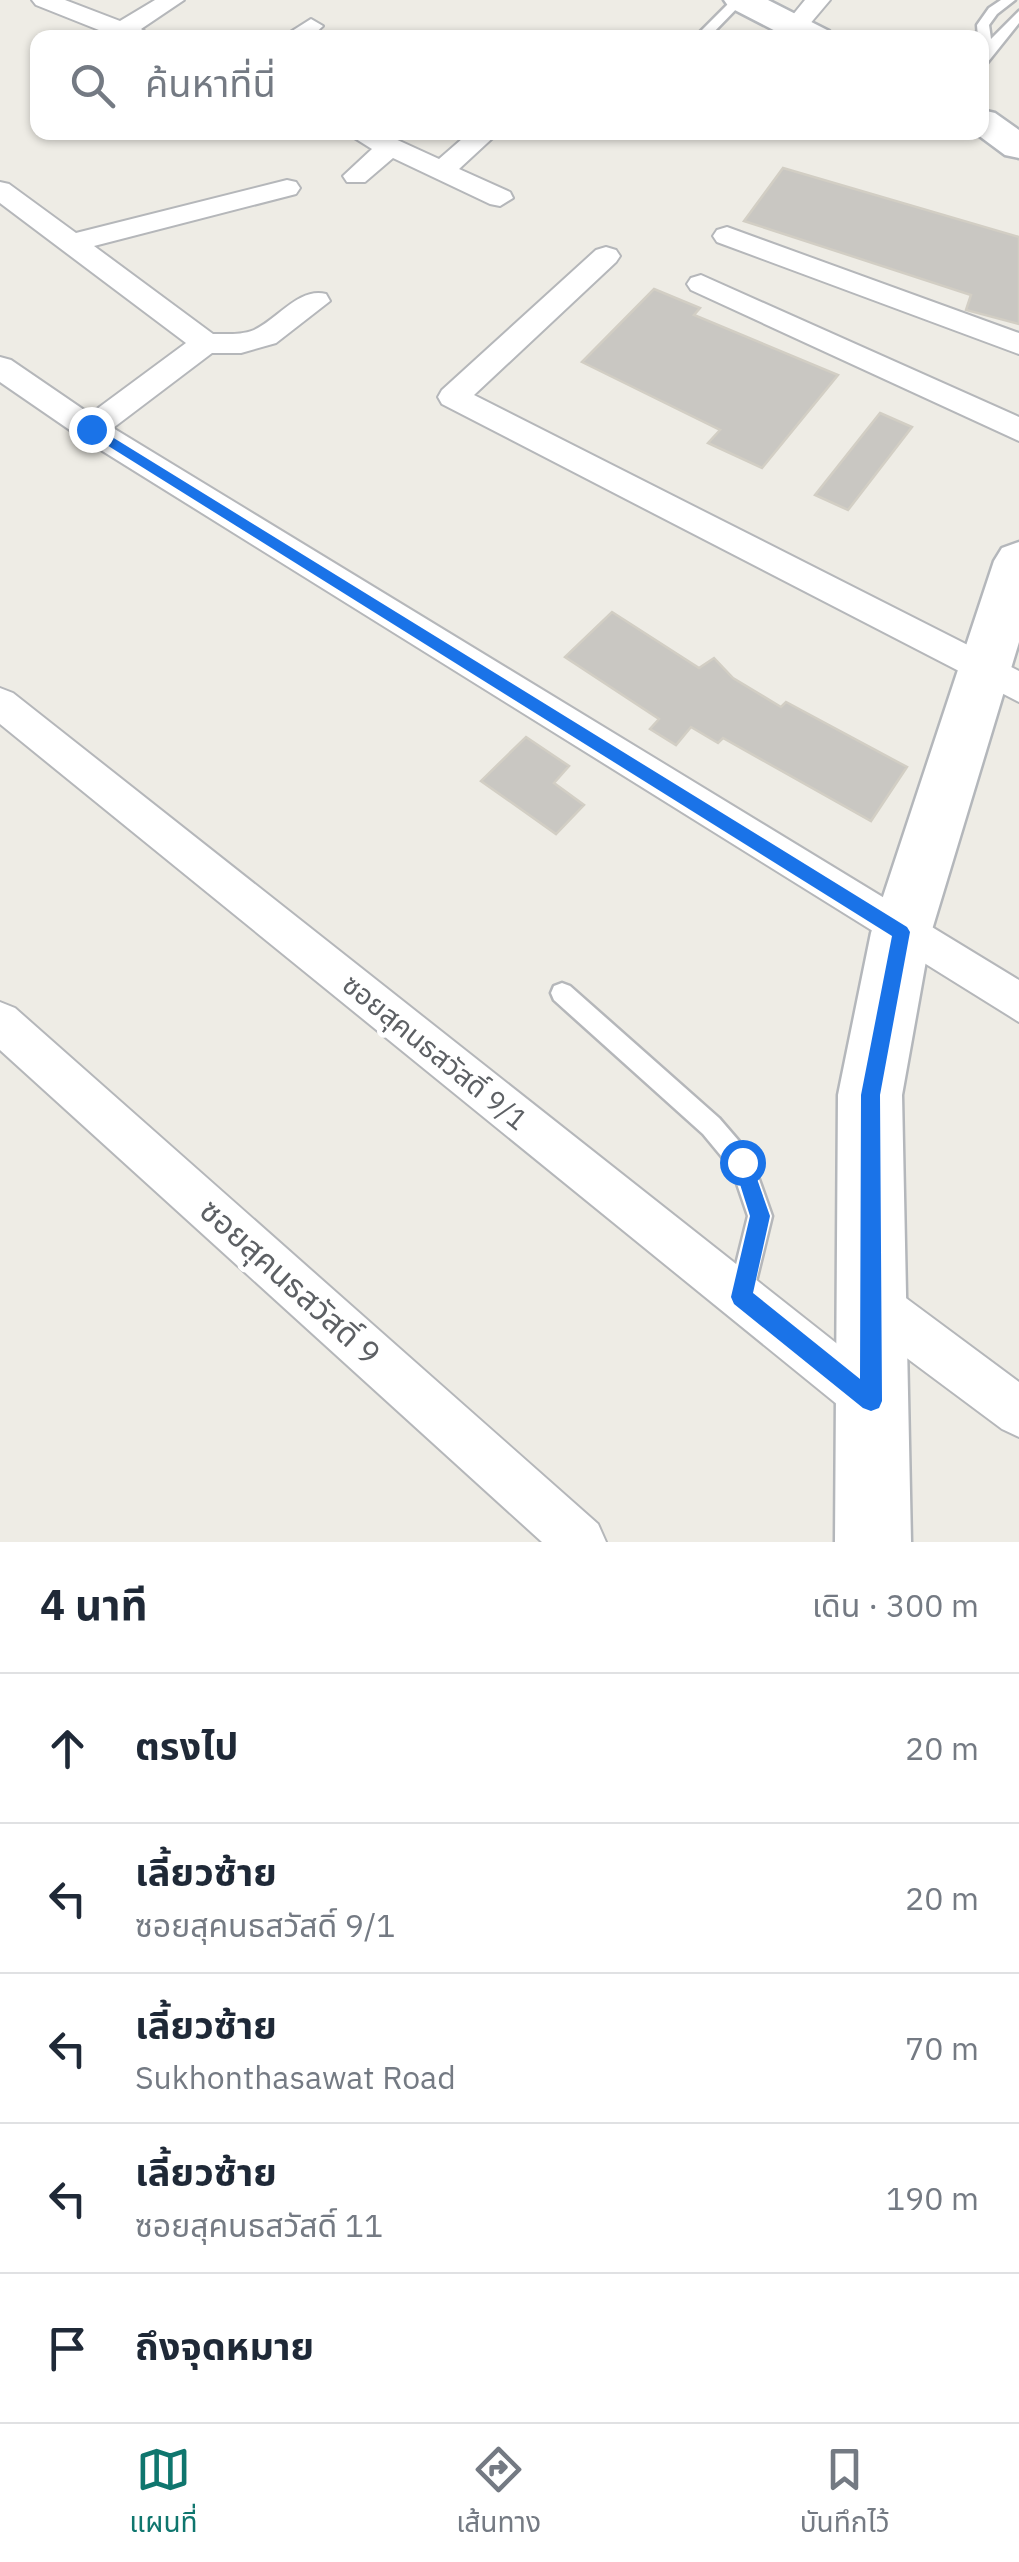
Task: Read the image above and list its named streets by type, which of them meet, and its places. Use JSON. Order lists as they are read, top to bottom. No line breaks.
{"streets":{"street":["ซอยสุคนธสวัสดิ์ 9/1","ซอยสุคนธสวัสดิ์ 9"]},"page":{"search":"ค้นหาที่นี่","heading":["4 นาที","เดิน · 300 m"],"list":[["ตรงไป","20 m"],["เลี้ยวซ้าย","ซอยสุคนธสวัสดิ์ 9/1","20 m"],["เลี้ยวซ้าย","Sukhonthasawat Road","70 m"],["เลี้ยวซ้าย","ซอยสุคนธสวัสดิ์ 11","190 m"],"ถึงจุดหมาย"],"nav":["แผนที่","เส้นทาง","บันทึกไว้"]}}
